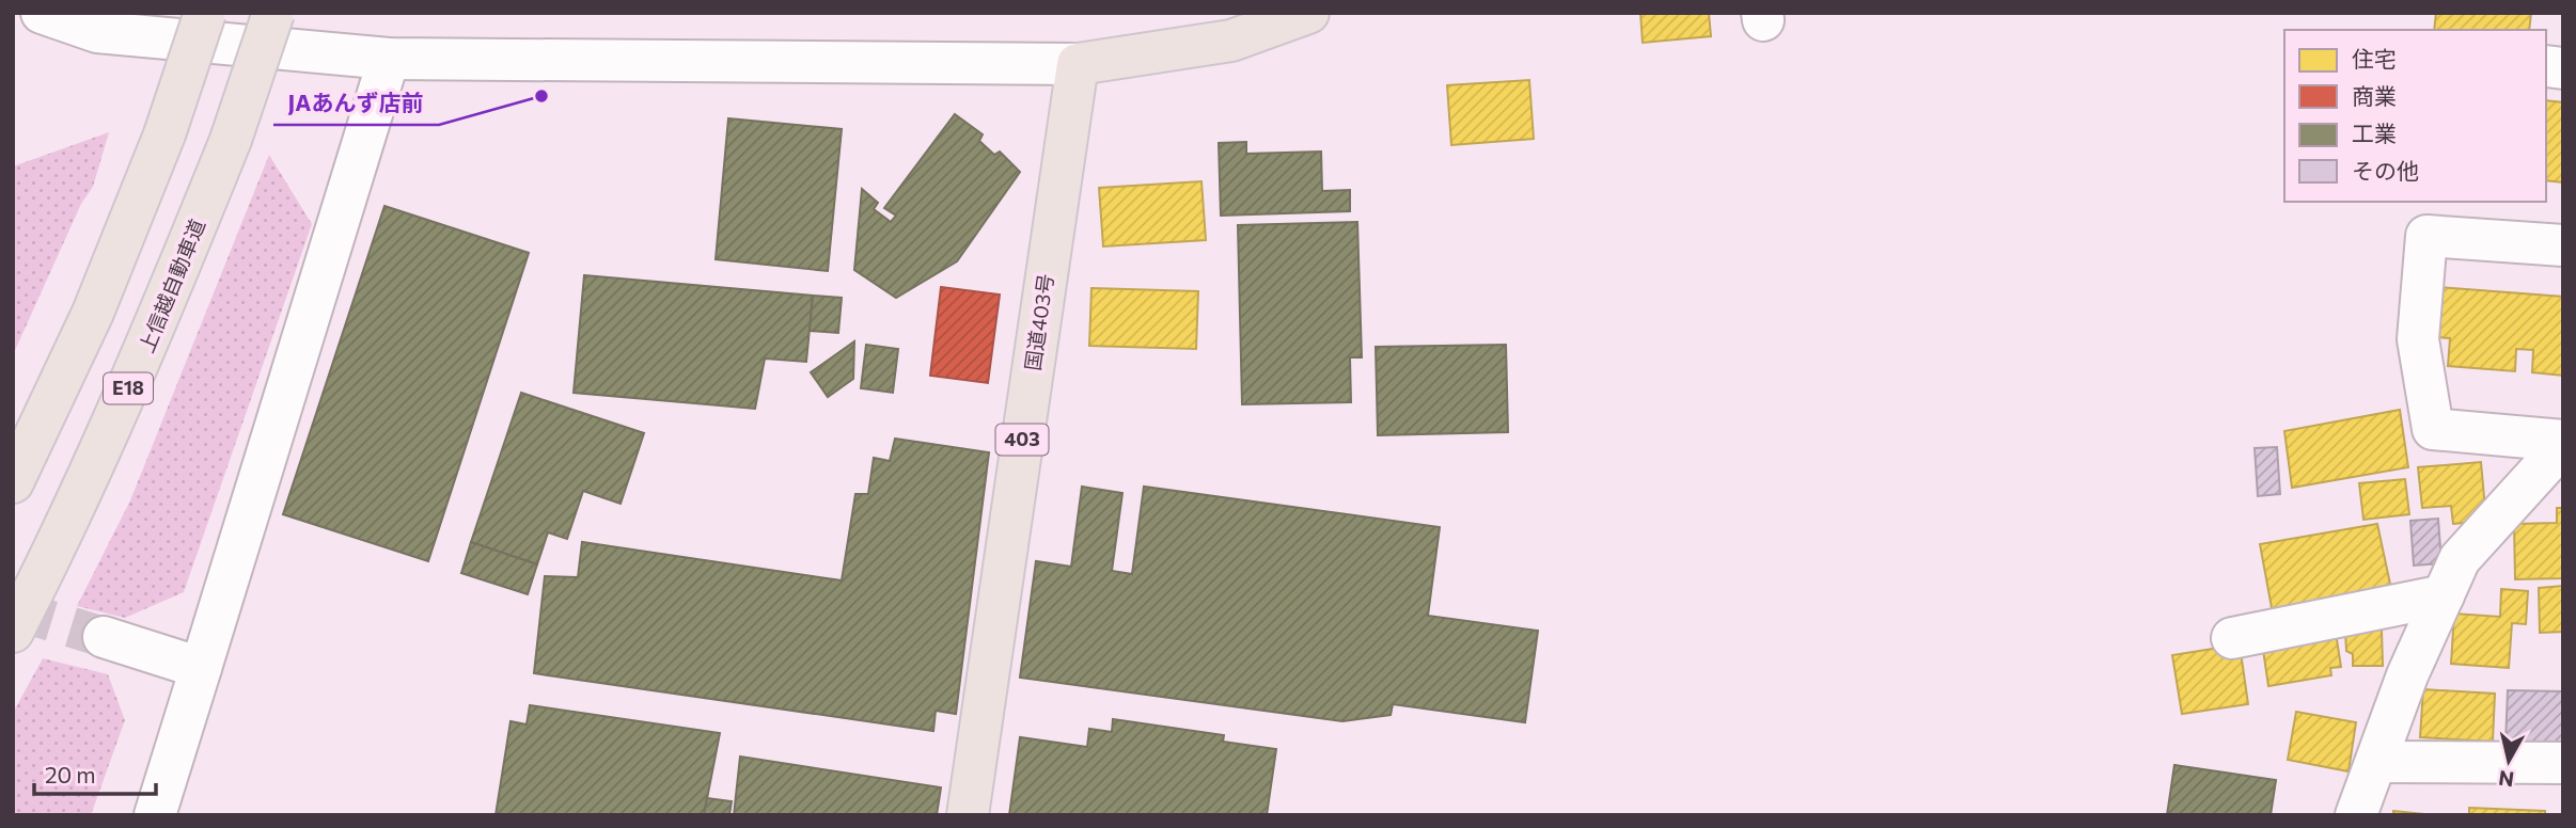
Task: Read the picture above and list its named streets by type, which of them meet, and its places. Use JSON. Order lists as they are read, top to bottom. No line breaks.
{"streets":{"highway":["上信越自動車道","国道403号","E18","403"]},"places":["JAあんず店前"],"legend":["住宅","商業","工業","その他"],"scale_bar":"20 m","north":"bottom"}
